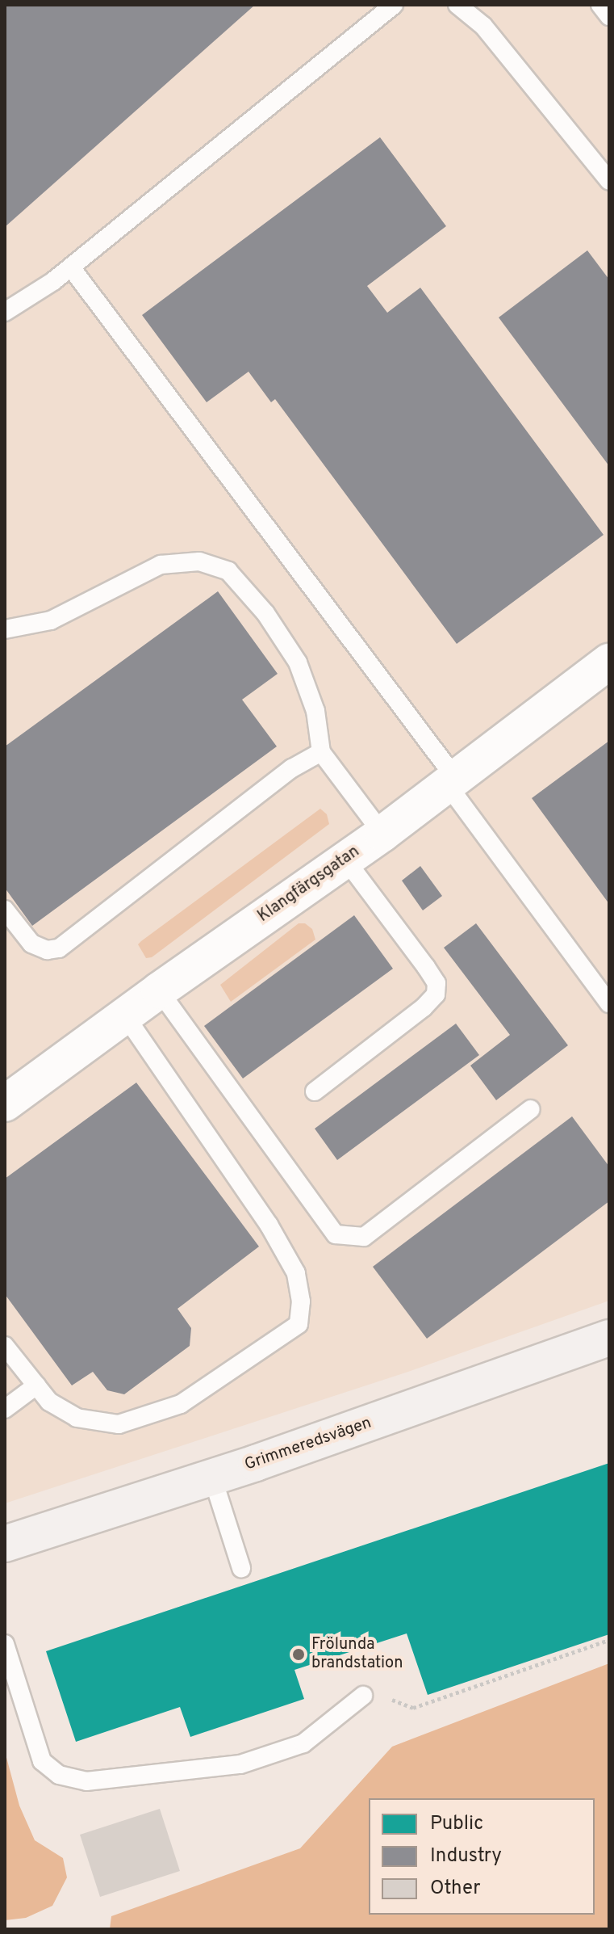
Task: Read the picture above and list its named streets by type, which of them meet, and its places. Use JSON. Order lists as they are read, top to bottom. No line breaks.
{"streets":{"street":["Klangfärgsgatan","Grimmeredsvägen"]},"places":["Frölunda brandstation"],"legend":["Public","Industry","Other"]}
